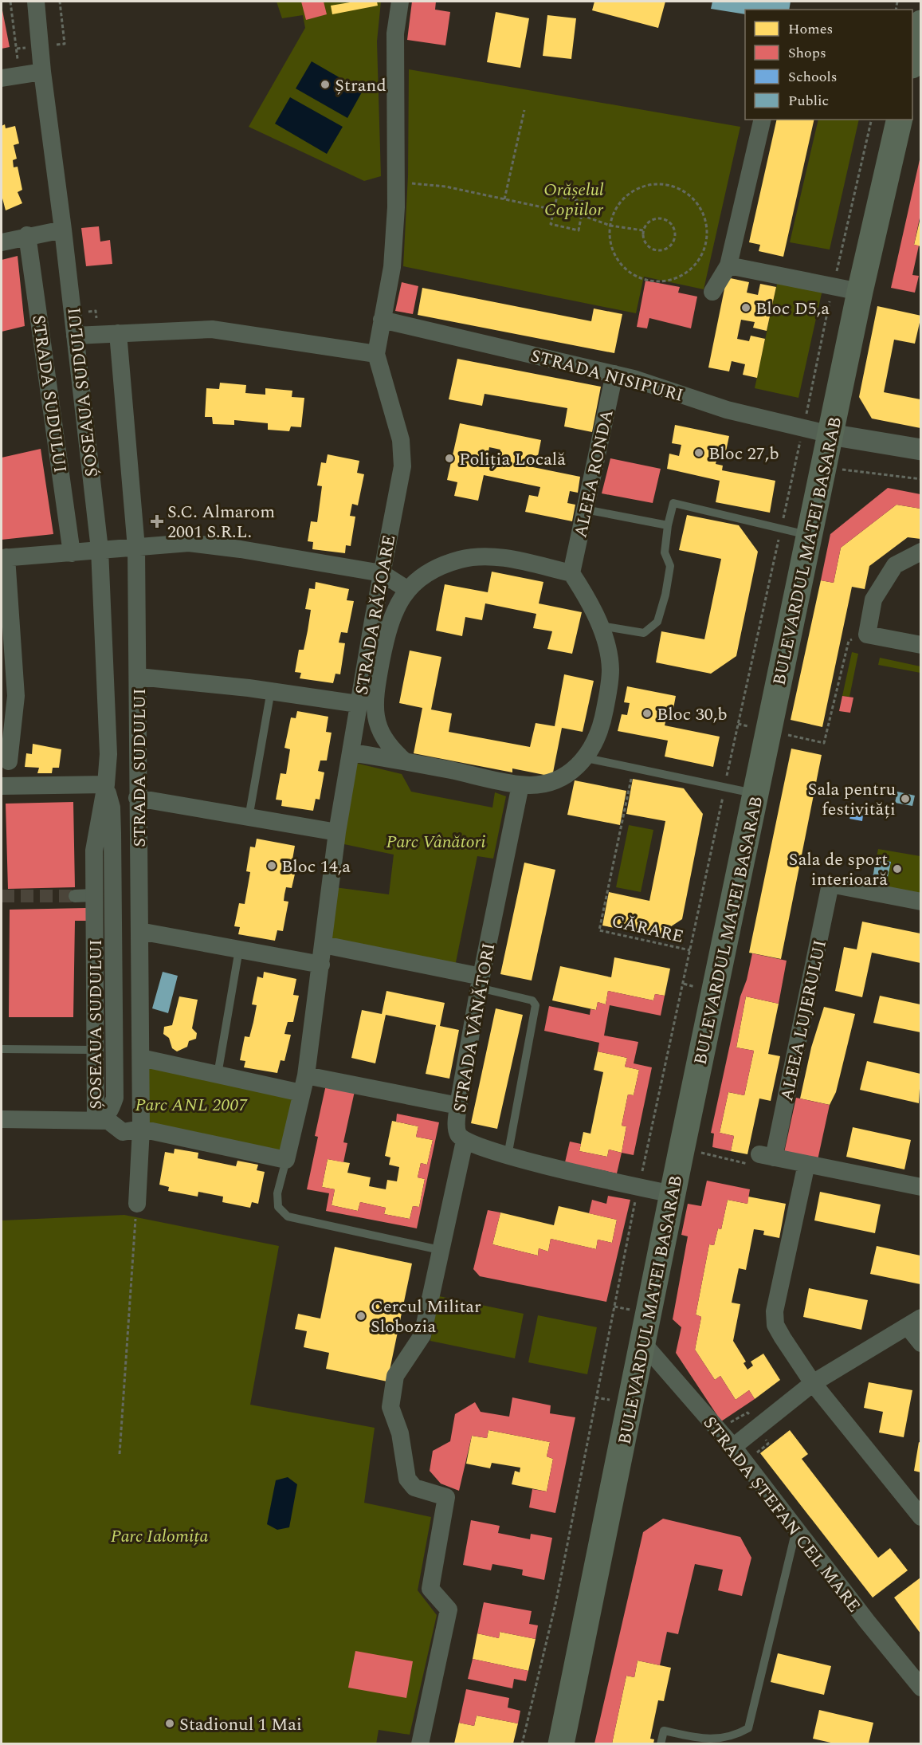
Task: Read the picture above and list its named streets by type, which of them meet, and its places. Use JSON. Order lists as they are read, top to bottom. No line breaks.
{"streets":{"main road":["BULEVARDUL MATEI BASARAB"],"street":["STRADA NISIPURI","ȘOSEAUA SUDULUI","STRADA SUDULUI","ALEEA RONDA","STRADA RĂZOARE","ALEEA LUJERULUI","STRADA VÂNĂTORI","STRADA ȘTEFAN CEL MARE"],"path":["CĂRARE"]},"crossings":[["STRADA NISIPURI","ALEEA RONDA"],["STRADA NISIPURI","BULEVARDUL MATEI BASARAB"],["STRADA NISIPURI","STRADA RĂZOARE"],["BULEVARDUL MATEI BASARAB","STRADA VÂNĂTORI"],["BULEVARDUL MATEI BASARAB","STRADA ȘTEFAN CEL MARE"]],"parks":["Orășelul Copiilor","Parc Vânători","Parc ANL 2007","Parc Ialomița"],"places":{"other":["Ștrand","Bloc D5,a","Bloc 27,b","Poliția Locală","Bloc 30,b","Sala pentru festivități","Bloc 14,a","Sala de sport interioară","Cercul Militar Slobozia","Stadionul 1 Mai"],"health":["S.C. Almarom 2001 S.R.L."]},"legend":["Homes","Shops","Schools","Public"]}
